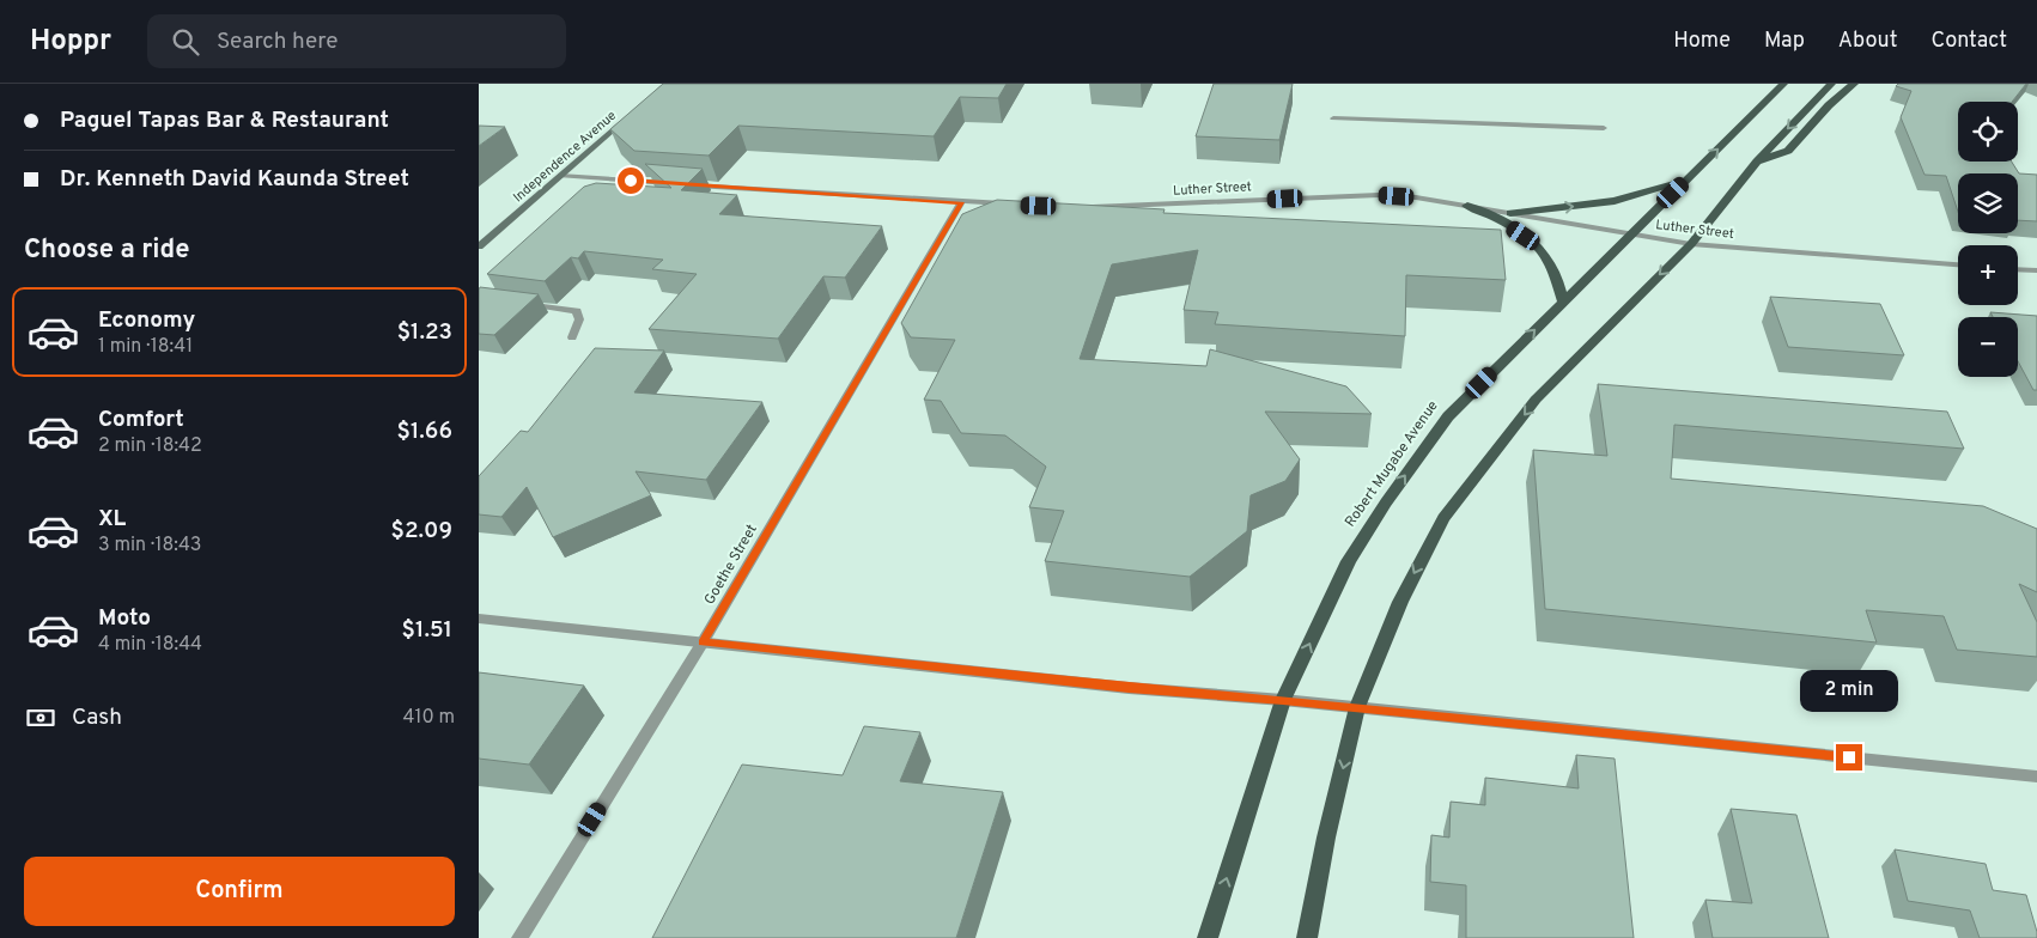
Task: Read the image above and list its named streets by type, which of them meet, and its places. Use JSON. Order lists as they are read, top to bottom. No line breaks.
{"streets":{"main road":["Independence Avenue","Robert Mugabe Avenue"],"street":["Luther Street","Goethe Street"]},"crossings":[["Luther Street","Robert Mugabe Avenue"]],"page":{"header":"Hoppr","search":"Search here","nav":["Home","Map","About","Contact"],"banner":["Paguel Tapas Bar & Restaurant","Dr. Kenneth David Kaunda Street"],"map_buttons":["+","−"],"heading":"Choose a ride","list":[{"name":"Economy","note":"1 min · 18:41","value":"$1.23"},{"name":"Comfort","note":"2 min · 18:42","value":"$1.66"},{"name":"XL","note":"3 min · 18:43","value":"$2.09"},{"name":"Moto","note":"4 min · 18:44","value":"$1.51"}],"bubble":"2 min","pay":["Cash","410 m"],"buttons":"Confirm"}}
